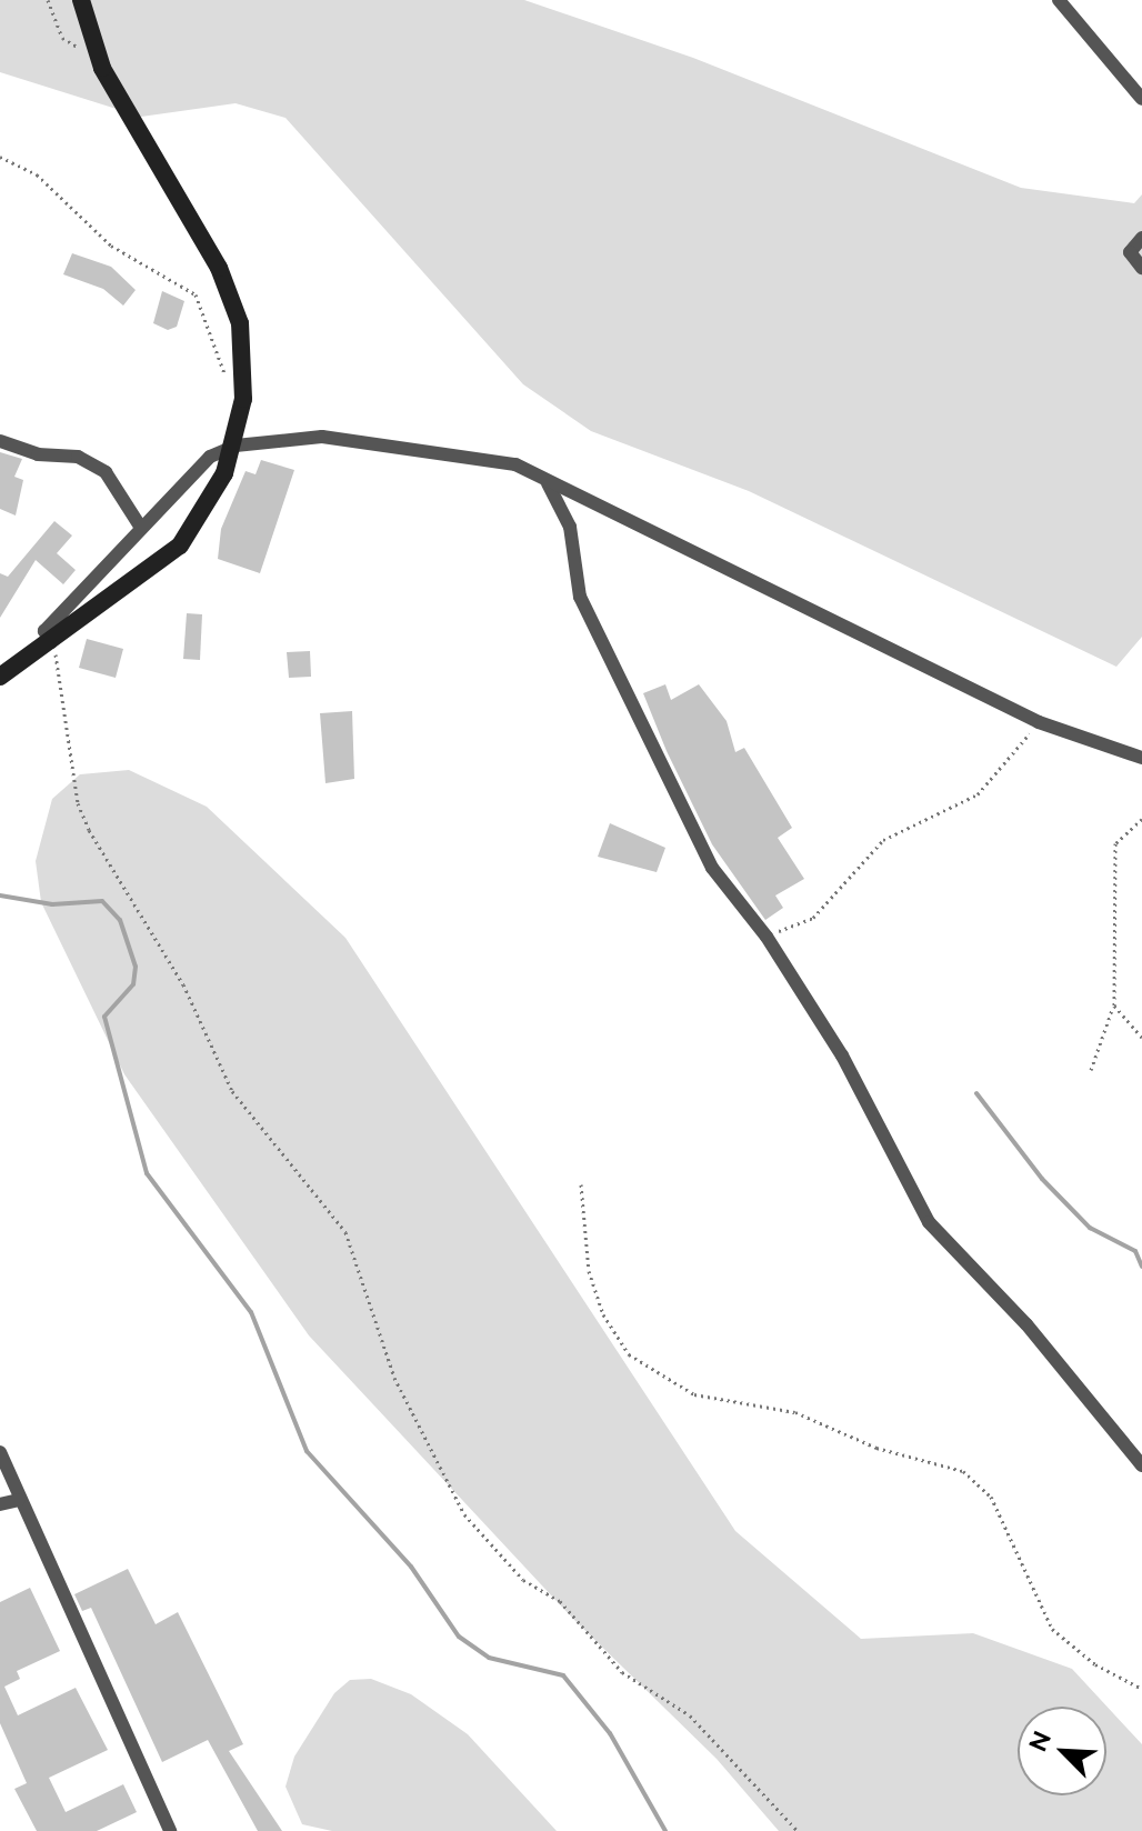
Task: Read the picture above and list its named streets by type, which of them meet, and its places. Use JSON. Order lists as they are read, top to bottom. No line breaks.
{"north":"top left"}
